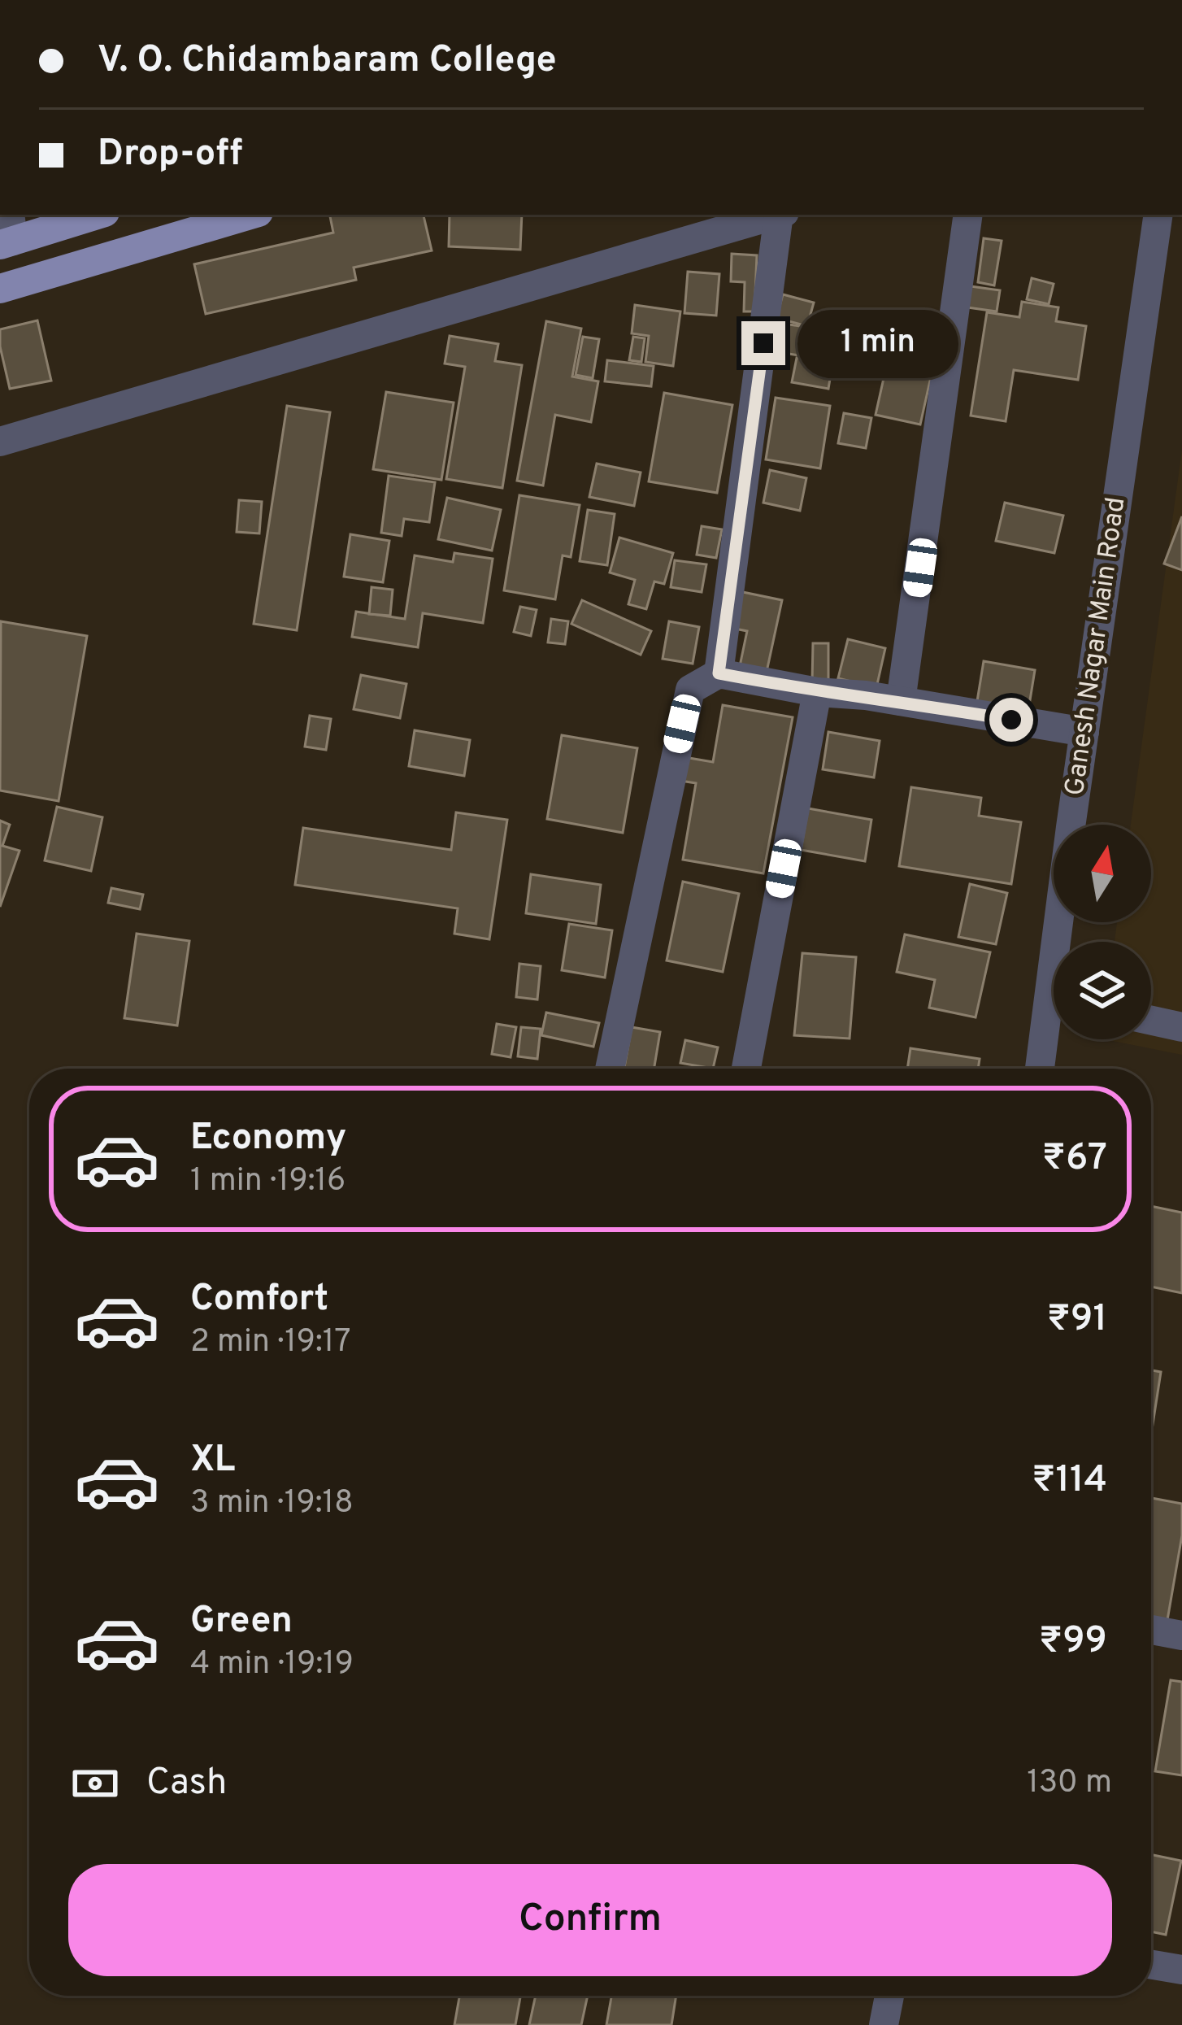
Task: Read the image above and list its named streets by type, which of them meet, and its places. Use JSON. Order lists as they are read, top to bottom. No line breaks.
{"streets":{"street":["Ganesh Nagar Main Road"]},"north":"top","page":{"banner":["V. O. Chidambaram College","Drop-off"],"bubble":"1 min","list":[{"name":"Economy","note":"1 min · 19:16","value":"₹67"},{"name":"Comfort","note":"2 min · 19:17","value":"₹91"},{"name":"XL","note":"3 min · 19:18","value":"₹114"},{"name":"Green","note":"4 min · 19:19","value":"₹99"}],"pay":["Cash","130 m"],"buttons":"Confirm"}}
